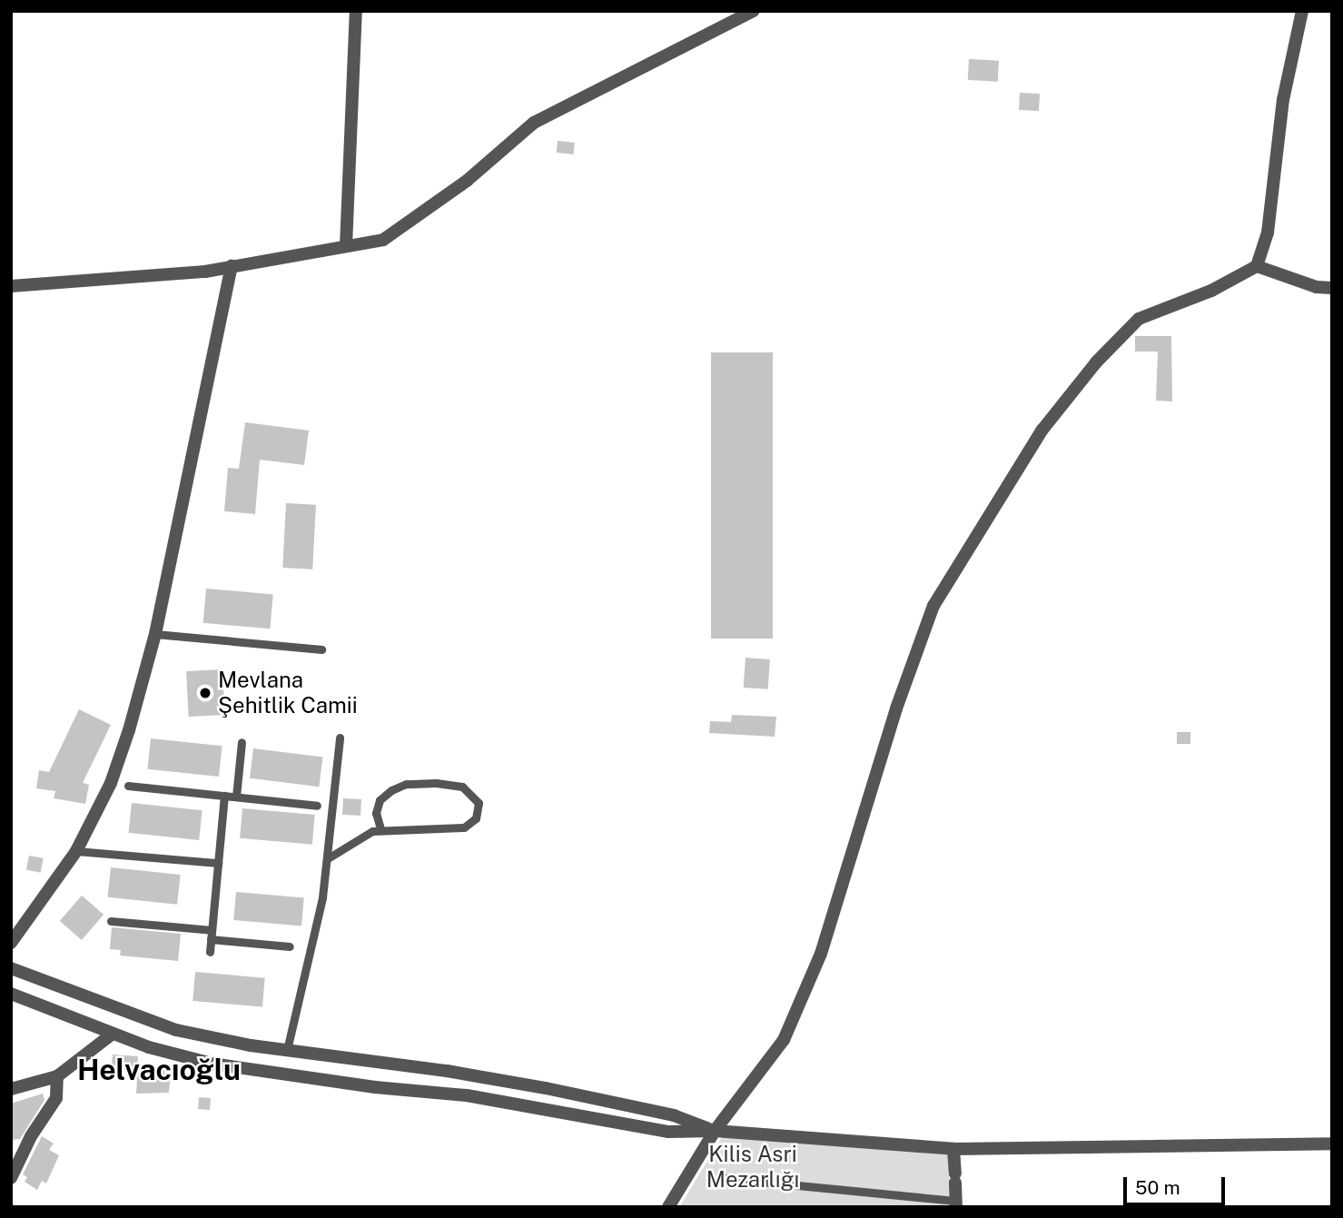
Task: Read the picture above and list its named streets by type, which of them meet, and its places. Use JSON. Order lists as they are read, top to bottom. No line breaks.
{"districts":["Helvacıoğlu"],"parks":["Kilis Asri Mezarlığı"],"places":["Mevlana Şehitlik Camii"],"scale_bar":"50 m"}
